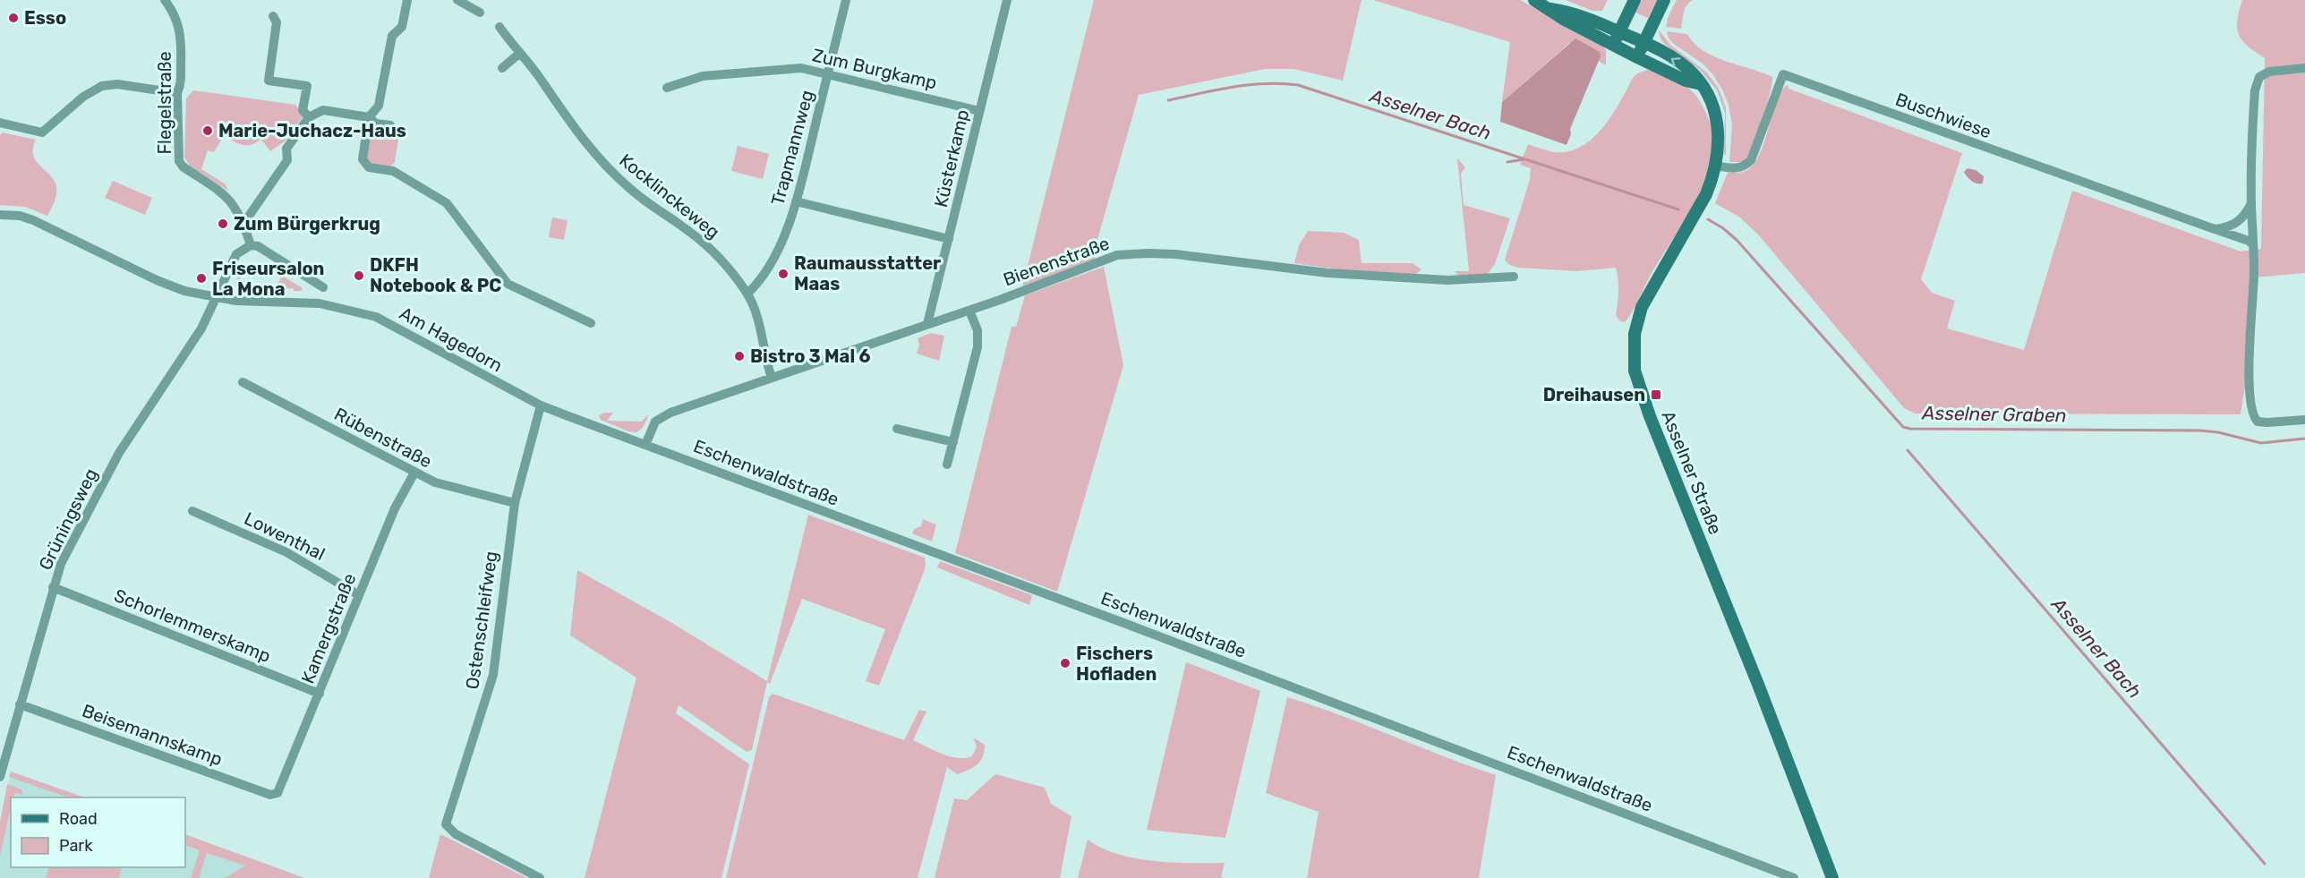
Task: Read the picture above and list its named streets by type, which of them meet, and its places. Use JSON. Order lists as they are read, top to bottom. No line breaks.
{"streets":{"main road":["Asselner Straße"],"street":["Zum Burgkamp","Flegelstraße","Buschwiese","Trapmannweg","Küsterkamp","Kocklinckeweg","Bienenstraße","Am Hagedorn","Rübenstraße","Eschenwaldstraße","Grüningsweg","Lowenthal","Ostenschleifweg","Schorlemmerskamp","Kamergstraße","Beisemannskamp"]},"crossings":[["Zum Burgkamp","Trapmannweg"],["Zum Burgkamp","Küsterkamp"],["Buschwiese","Asselner Straße"],["Trapmannweg","Kocklinckeweg"],["Küsterkamp","Bienenstraße"],["Kocklinckeweg","Bienenstraße"],["Bienenstraße","Eschenwaldstraße"],["Am Hagedorn","Eschenwaldstraße"],["Am Hagedorn","Grüningsweg"],["Am Hagedorn","Ostenschleifweg"],["Rübenstraße","Ostenschleifweg"],["Rübenstraße","Kamergstraße"],["Eschenwaldstraße","Ostenschleifweg"],["Grüningsweg","Schorlemmerskamp"],["Grüningsweg","Beisemannskamp"],["Lowenthal","Kamergstraße"],["Schorlemmerskamp","Kamergstraße"],["Kamergstraße","Beisemannskamp"]],"water":["Asselner Bach","Asselner Graben"],"places":{"other":["Esso","Marie-Juchacz-Haus","Zum Bürgerkrug","Raumausstatter Maas","DKFH Notebook & PC","Friseursalon La Mona","Bistro 3 Mal 6","Fischers Hofladen"],"transit":["Dreihausen"]},"legend":["Road","Park"]}
